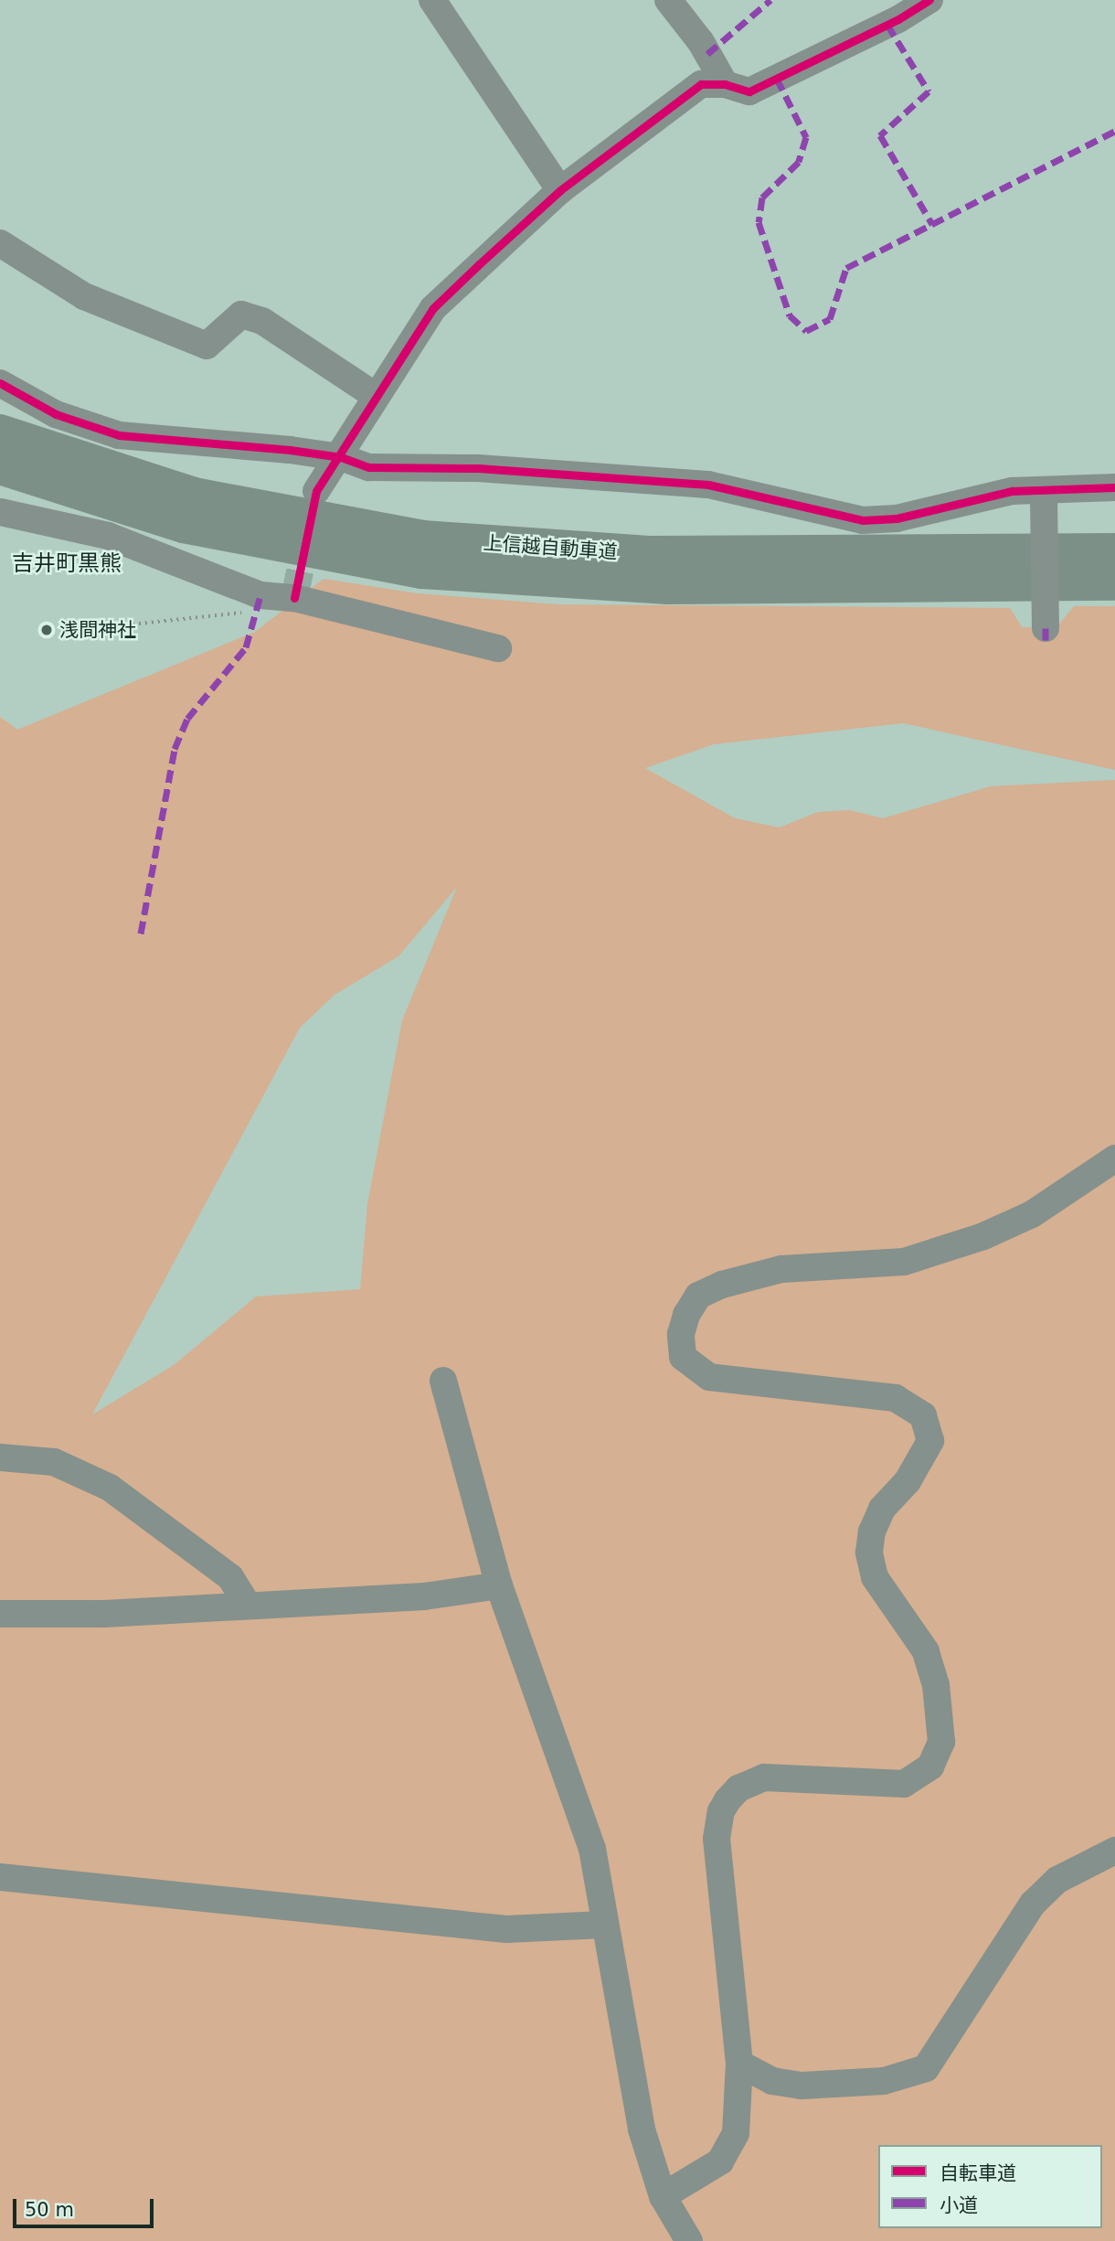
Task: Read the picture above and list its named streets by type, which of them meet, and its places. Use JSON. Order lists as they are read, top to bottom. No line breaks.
{"streets":{"highway":["上信越自動車道"]},"districts":["吉井町黒熊"],"places":["浅間神社"],"legend":["自転車道","小道"],"scale_bar":"50 m"}
